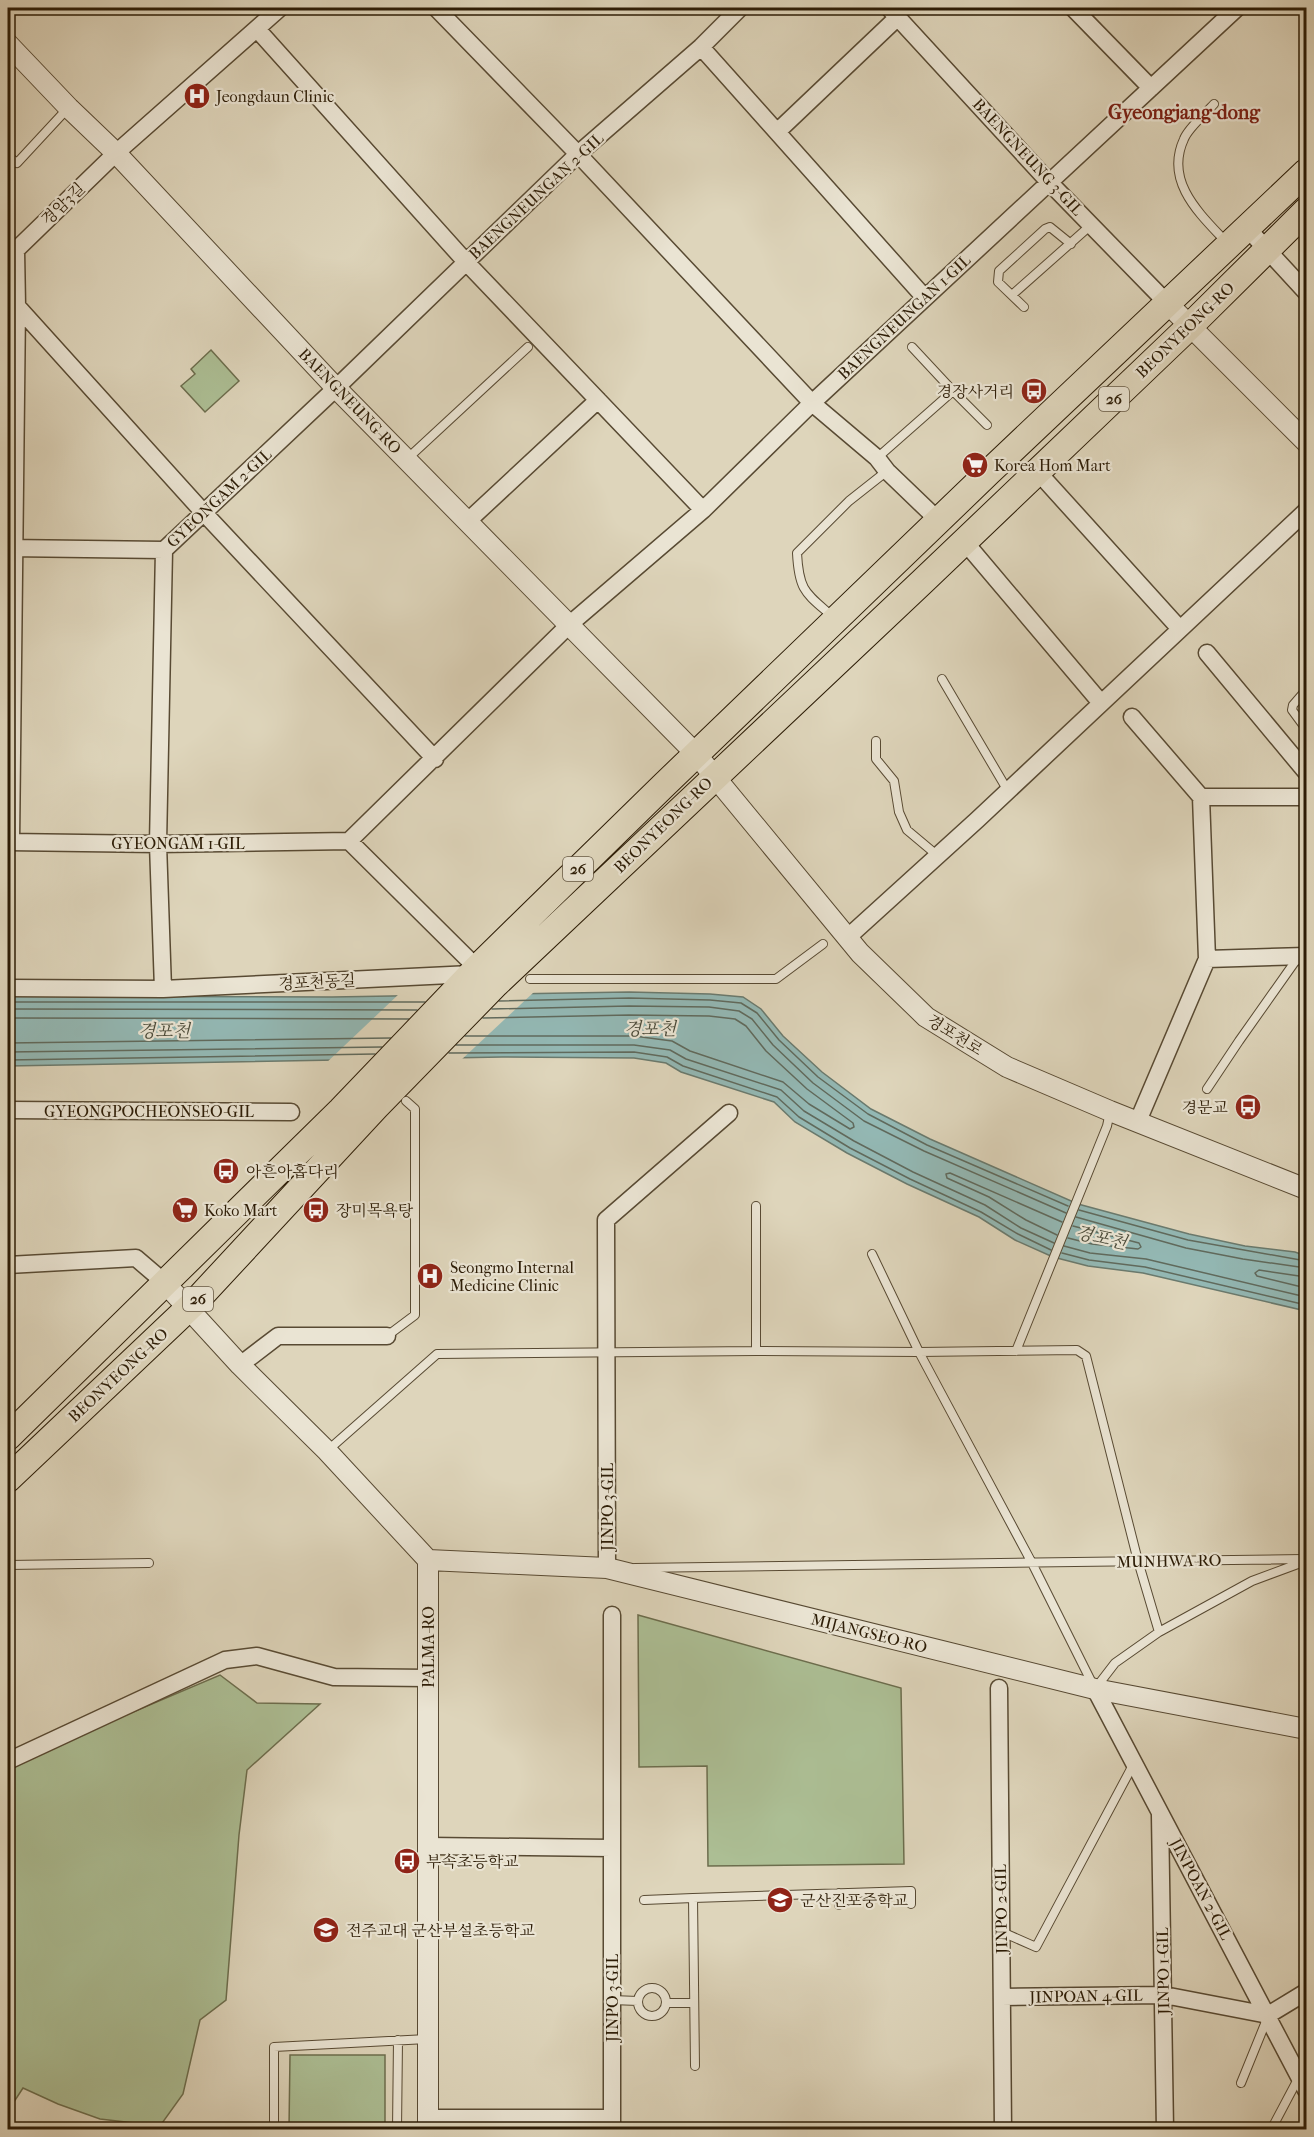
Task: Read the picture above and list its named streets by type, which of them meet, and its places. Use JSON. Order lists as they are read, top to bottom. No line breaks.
{"streets":{"main road":["BEONYEONG-RO","26"],"street":["BAENGNEUNG 3-GIL","BAENGNEUNGAN 2-GIL","경암3길","BAENGNEUNGAN 1-GIL","BAENGNEUNG-RO","GYEONGAM 2-GIL","GYEONGAM 1-GIL","경포천동길","경포천로","GYEONGPOCHEONSEO-GIL","JINPO 3-GIL","MIJANGSEO-RO","PALMA-RO","JINPOAN 2-GIL","JINPO 2-GIL","JINPO 1-GIL","JINPOAN 4-GIL"],"lane":["MUNHWA-RO"]},"crossings":[["BAENGNEUNG 3-GIL","BAENGNEUNGAN 1-GIL"],["BAENGNEUNG 3-GIL","BEONYEONG-RO"],["BAENGNEUNGAN 2-GIL","BAENGNEUNG-RO"],["BAENGNEUNGAN 2-GIL","GYEONGAM 2-GIL"],["경암3길","BAENGNEUNG-RO"],["BAENGNEUNGAN 1-GIL","BAENGNEUNG-RO"],["BEONYEONG-RO","BAENGNEUNG-RO"],["BEONYEONG-RO","경포천동길"],["BEONYEONG-RO","경포천로"],["BAENGNEUNG-RO","GYEONGAM 2-GIL"],["BAENGNEUNG-RO","경포천로"],["JINPO 3-GIL","MUNHWA-RO"],["JINPO 3-GIL","MIJANGSEO-RO"],["JINPO 3-GIL","PALMA-RO"],["MIJANGSEO-RO","PALMA-RO"],["MIJANGSEO-RO","JINPOAN 2-GIL"],["JINPOAN 2-GIL","JINPO 1-GIL"],["JINPOAN 2-GIL","JINPOAN 4-GIL"],["JINPO 2-GIL","JINPOAN 4-GIL"],["JINPO 1-GIL","JINPOAN 4-GIL"]],"districts":["Gyeongjang-dong"],"water":["경포천"],"places":{"hospital":["Jeongdaun Clinic","Seongmo Internal Medicine Clinic"],"bus stop":["경장사거리","경문교","아흔아홉다리","장미목욕탕","부속초등학교"],"supermarket":["Korea Hom Mart","Koko Mart"],"school or university":["군산진포중학교","전주교대 군산부설초등학교"]}}
